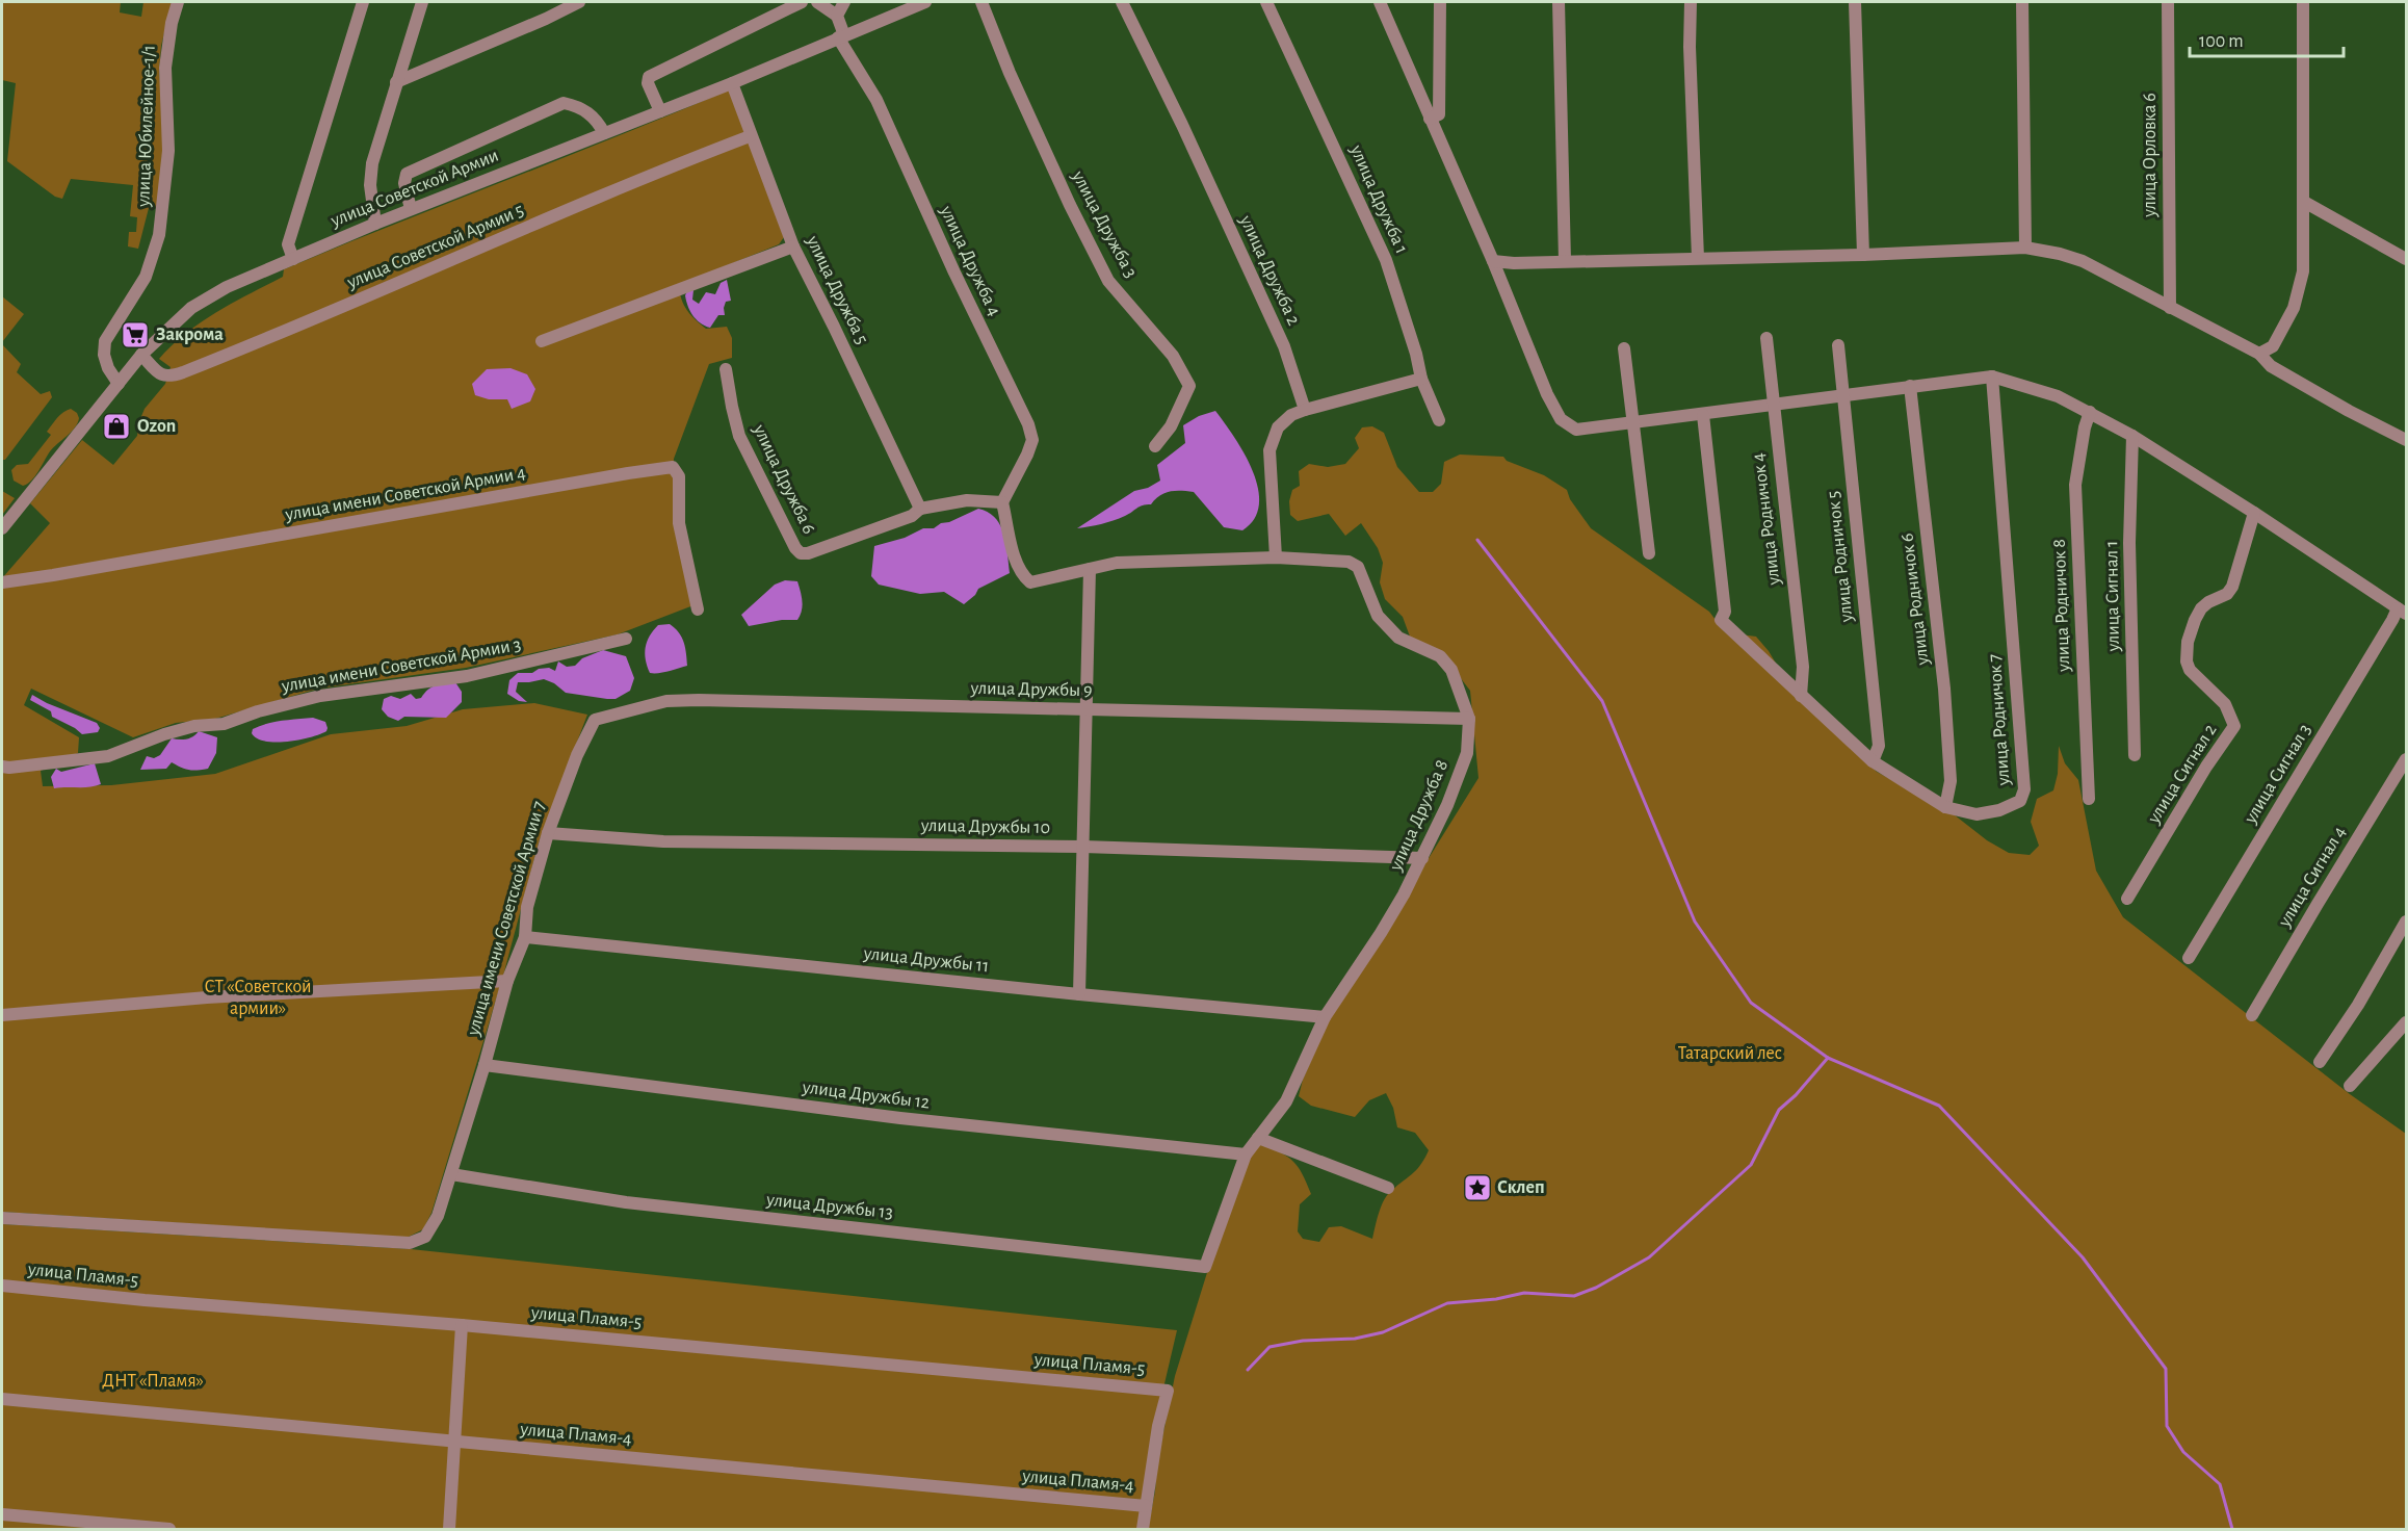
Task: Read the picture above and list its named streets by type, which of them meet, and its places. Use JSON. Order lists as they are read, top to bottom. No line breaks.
{"streets":{"street":["улица Юбилейное-1/1","улица Орловка 6","улица Советской Армии","улица Дружба 1","улица Дружба 3","улица Советской Армии 5","улица Дружба 4","улица Дружба 2","улица Дружба 5","улица Дружба 6","улица имени Советской Армии 4","улица Родничок 4","улица Родничок 5","улица Сигнал 1","улица Родничок 6","улица Родничок 8","улица имени Советской Армии 3","улица Дружбы 9","улица Родничок 7","улица Сигнал 2","улица Сигнал 3","улица Дружба 8","улица Дружбы 10","улица Сигнал 4","улица имени Советской Армии 7","улица Дружбы 11","улица Дружбы 12","улица Дружбы 13","улица Пламя-5","улица Пламя-4"]},"crossings":[["улица Юбилейное-1/1","улица Советской Армии"],["улица Советской Армии","улица Советской Армии 5"],["улица Советской Армии","улица Дружба 4"],["улица Советской Армии","улица Дружба 5"],["улица Советской Армии 5","улица Дружба 5"],["улица Дружба 4","улица Дружба 8"],["улица Дружба 5","улица Дружба 6"],["улица Родничок 4","улица Родничок 7"],["улица Родничок 5","улица Родничок 7"],["улица Родничок 6","улица Родничок 7"],["улица Дружбы 9","улица Дружба 8"],["улица Дружбы 9","улица имени Советской Армии 7"],["улица Дружба 8","улица Дружбы 10"],["улица Дружба 8","улица Дружбы 11"],["улица Дружба 8","улица Дружбы 12"],["улица Дружба 8","улица Дружбы 13"],["улица Дружбы 10","улица имени Советской Армии 7"],["улица имени Советской Армии 7","улица Дружбы 11"],["улица имени Советской Армии 7","улица Дружбы 12"],["улица имени Советской Армии 7","улица Дружбы 13"],["улица Пламя-5","улица Пламя-4"]],"parks":["СТ «Советской армии»","Татарский лес","ДНТ «Пламя»"],"places":{"supermarket":["Закрома"],"shop":["Ozon"],"place":["Склеп"]},"scale_bar":"100 m"}
